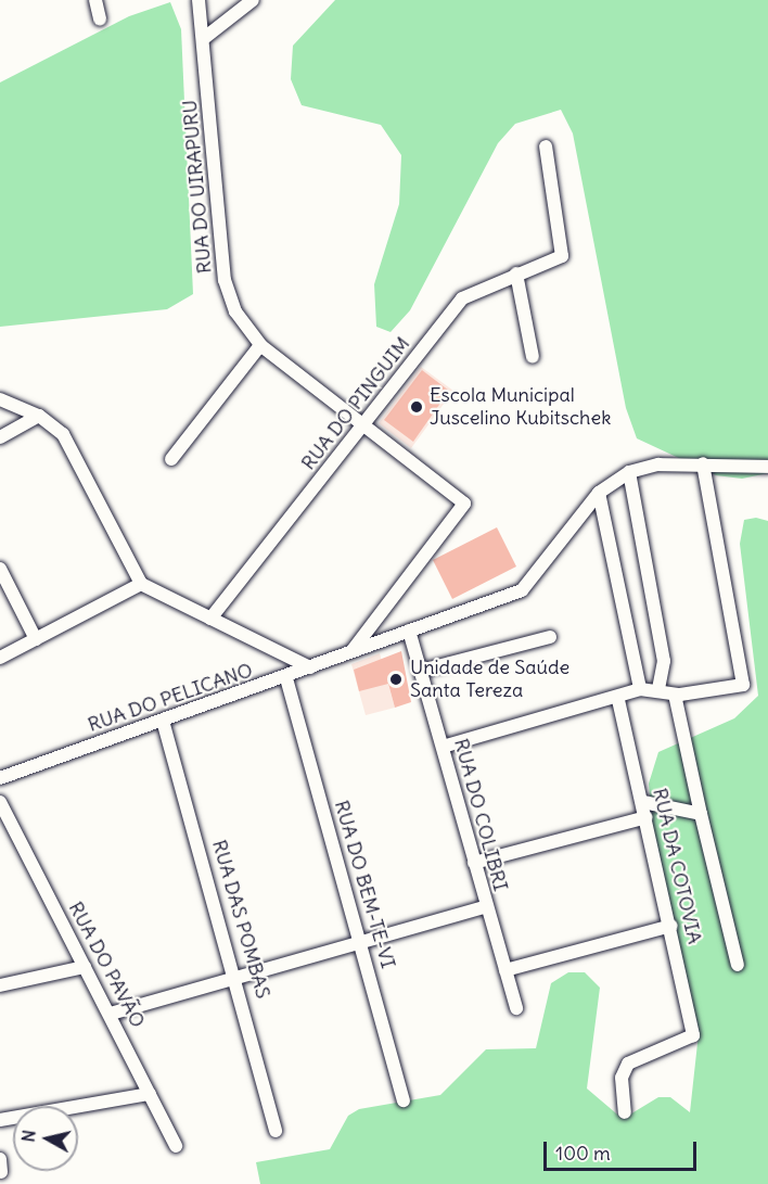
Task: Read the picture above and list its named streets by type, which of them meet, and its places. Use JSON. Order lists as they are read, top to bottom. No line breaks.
{"streets":{"street":["RUA DO UIRAPURU","RUA DO PINGUIM","RUA DO PELICANO","RUA DO COLIBRI","RUA DA COTOVIA","RUA DO BEM-TE-VI","RUA DAS POMBAS","RUA DO PAVÃO"]},"crossings":[["RUA DO UIRAPURU","RUA DO PINGUIM"],["RUA DO UIRAPURU","RUA DO PELICANO"],["RUA DO PELICANO","RUA DO COLIBRI"],["RUA DO PELICANO","RUA DO BEM-TE-VI"],["RUA DO PELICANO","RUA DAS POMBAS"]],"places":["Escola Municipal Juscelino Kubitschek","Unidade de Saúde Santa Tereza"],"scale_bar":"100 m","north":"left"}
